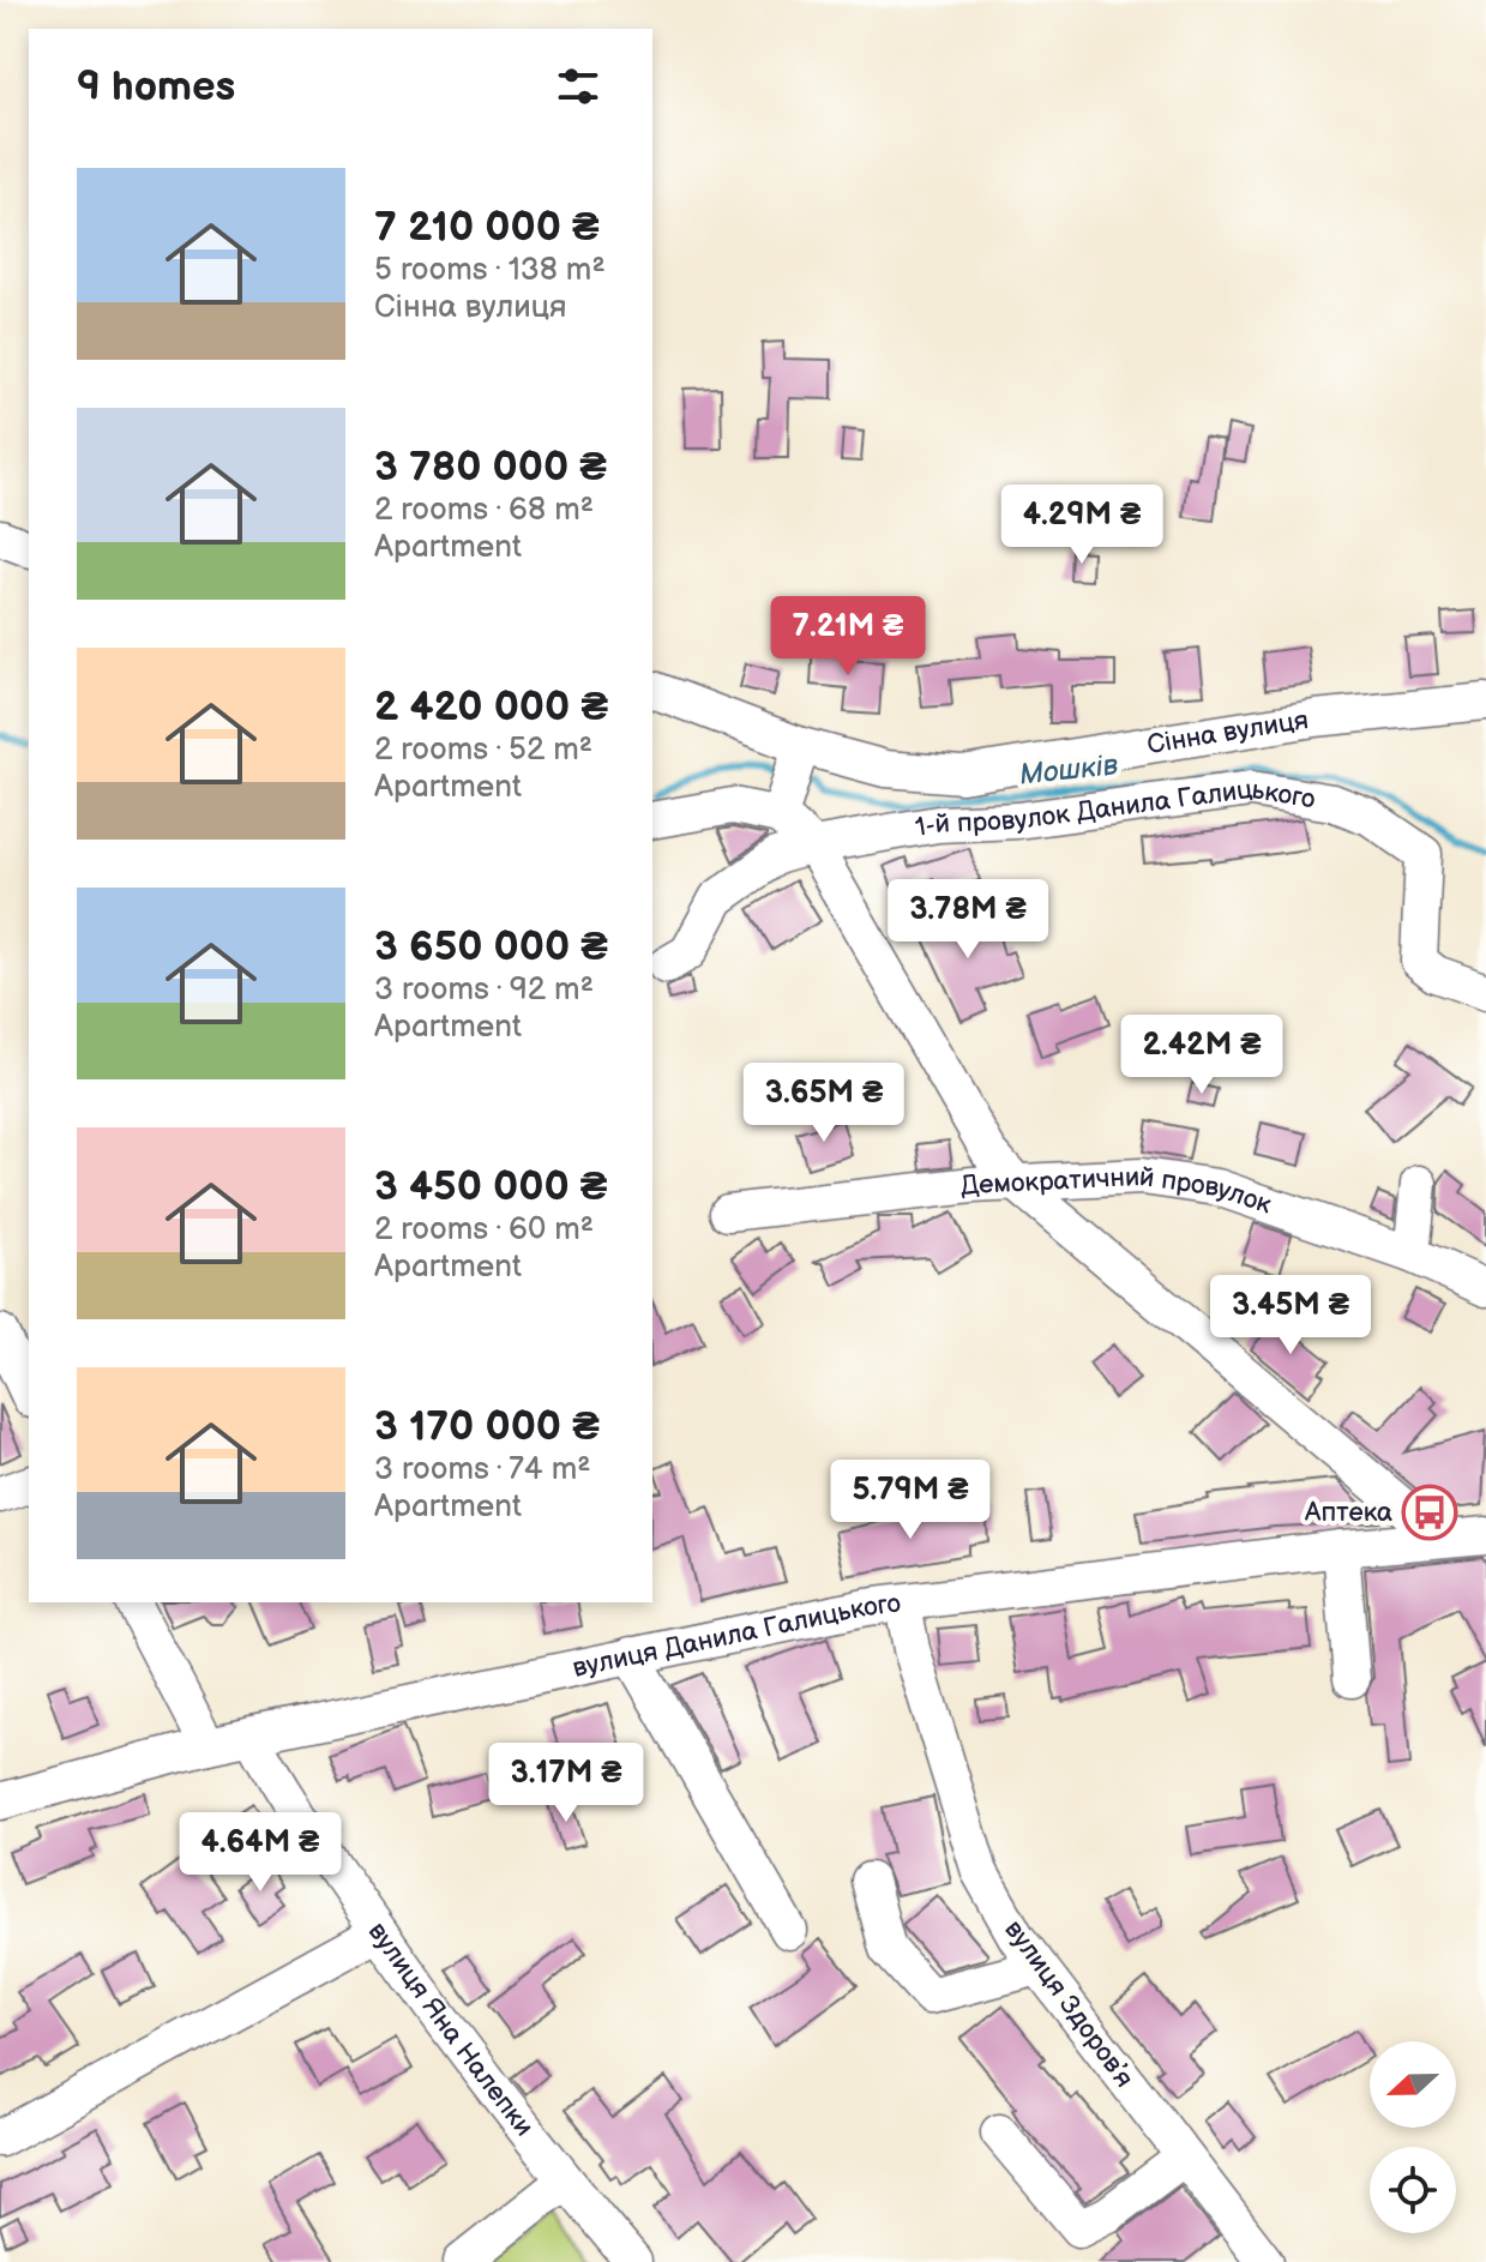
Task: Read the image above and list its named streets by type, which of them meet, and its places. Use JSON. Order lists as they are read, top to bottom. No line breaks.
{"streets":{"street":["Сінна вулиця","1-й провулок Данила Галицького","Демократичний провулок","вулиця Данила Галицького","вулиця Здоровʼя","вулиця Яна Налепки"]},"crossings":[["вулиця Данила Галицького","вулиця Здоровʼя"],["вулиця Данила Галицького","вулиця Яна Налепки"]],"water":["Мошків"],"places":{"bus stop":["Аптека"]},"north":"left","page":{"heading":"9 homes","list":[{"name":"7 210 000 ₴","note":"5 rooms · 138 m² · Сінна вулиця"},{"name":"3 780 000 ₴","note":"2 rooms · 68 m² · Apartment"},{"name":"2 420 000 ₴","note":"2 rooms · 52 m² · Apartment"},{"name":"3 650 000 ₴","note":"3 rooms · 92 m² · Apartment"},{"name":"3 450 000 ₴","note":"2 rooms · 60 m² · Apartment"},{"name":"3 170 000 ₴","note":"3 rooms · 74 m² · Apartment"}],"price":["4.29M ₴","7.21M ₴","3.78M ₴","2.42M ₴","3.65M ₴","3.45M ₴","5.79M ₴","3.17M ₴","4.64M ₴"]}}
